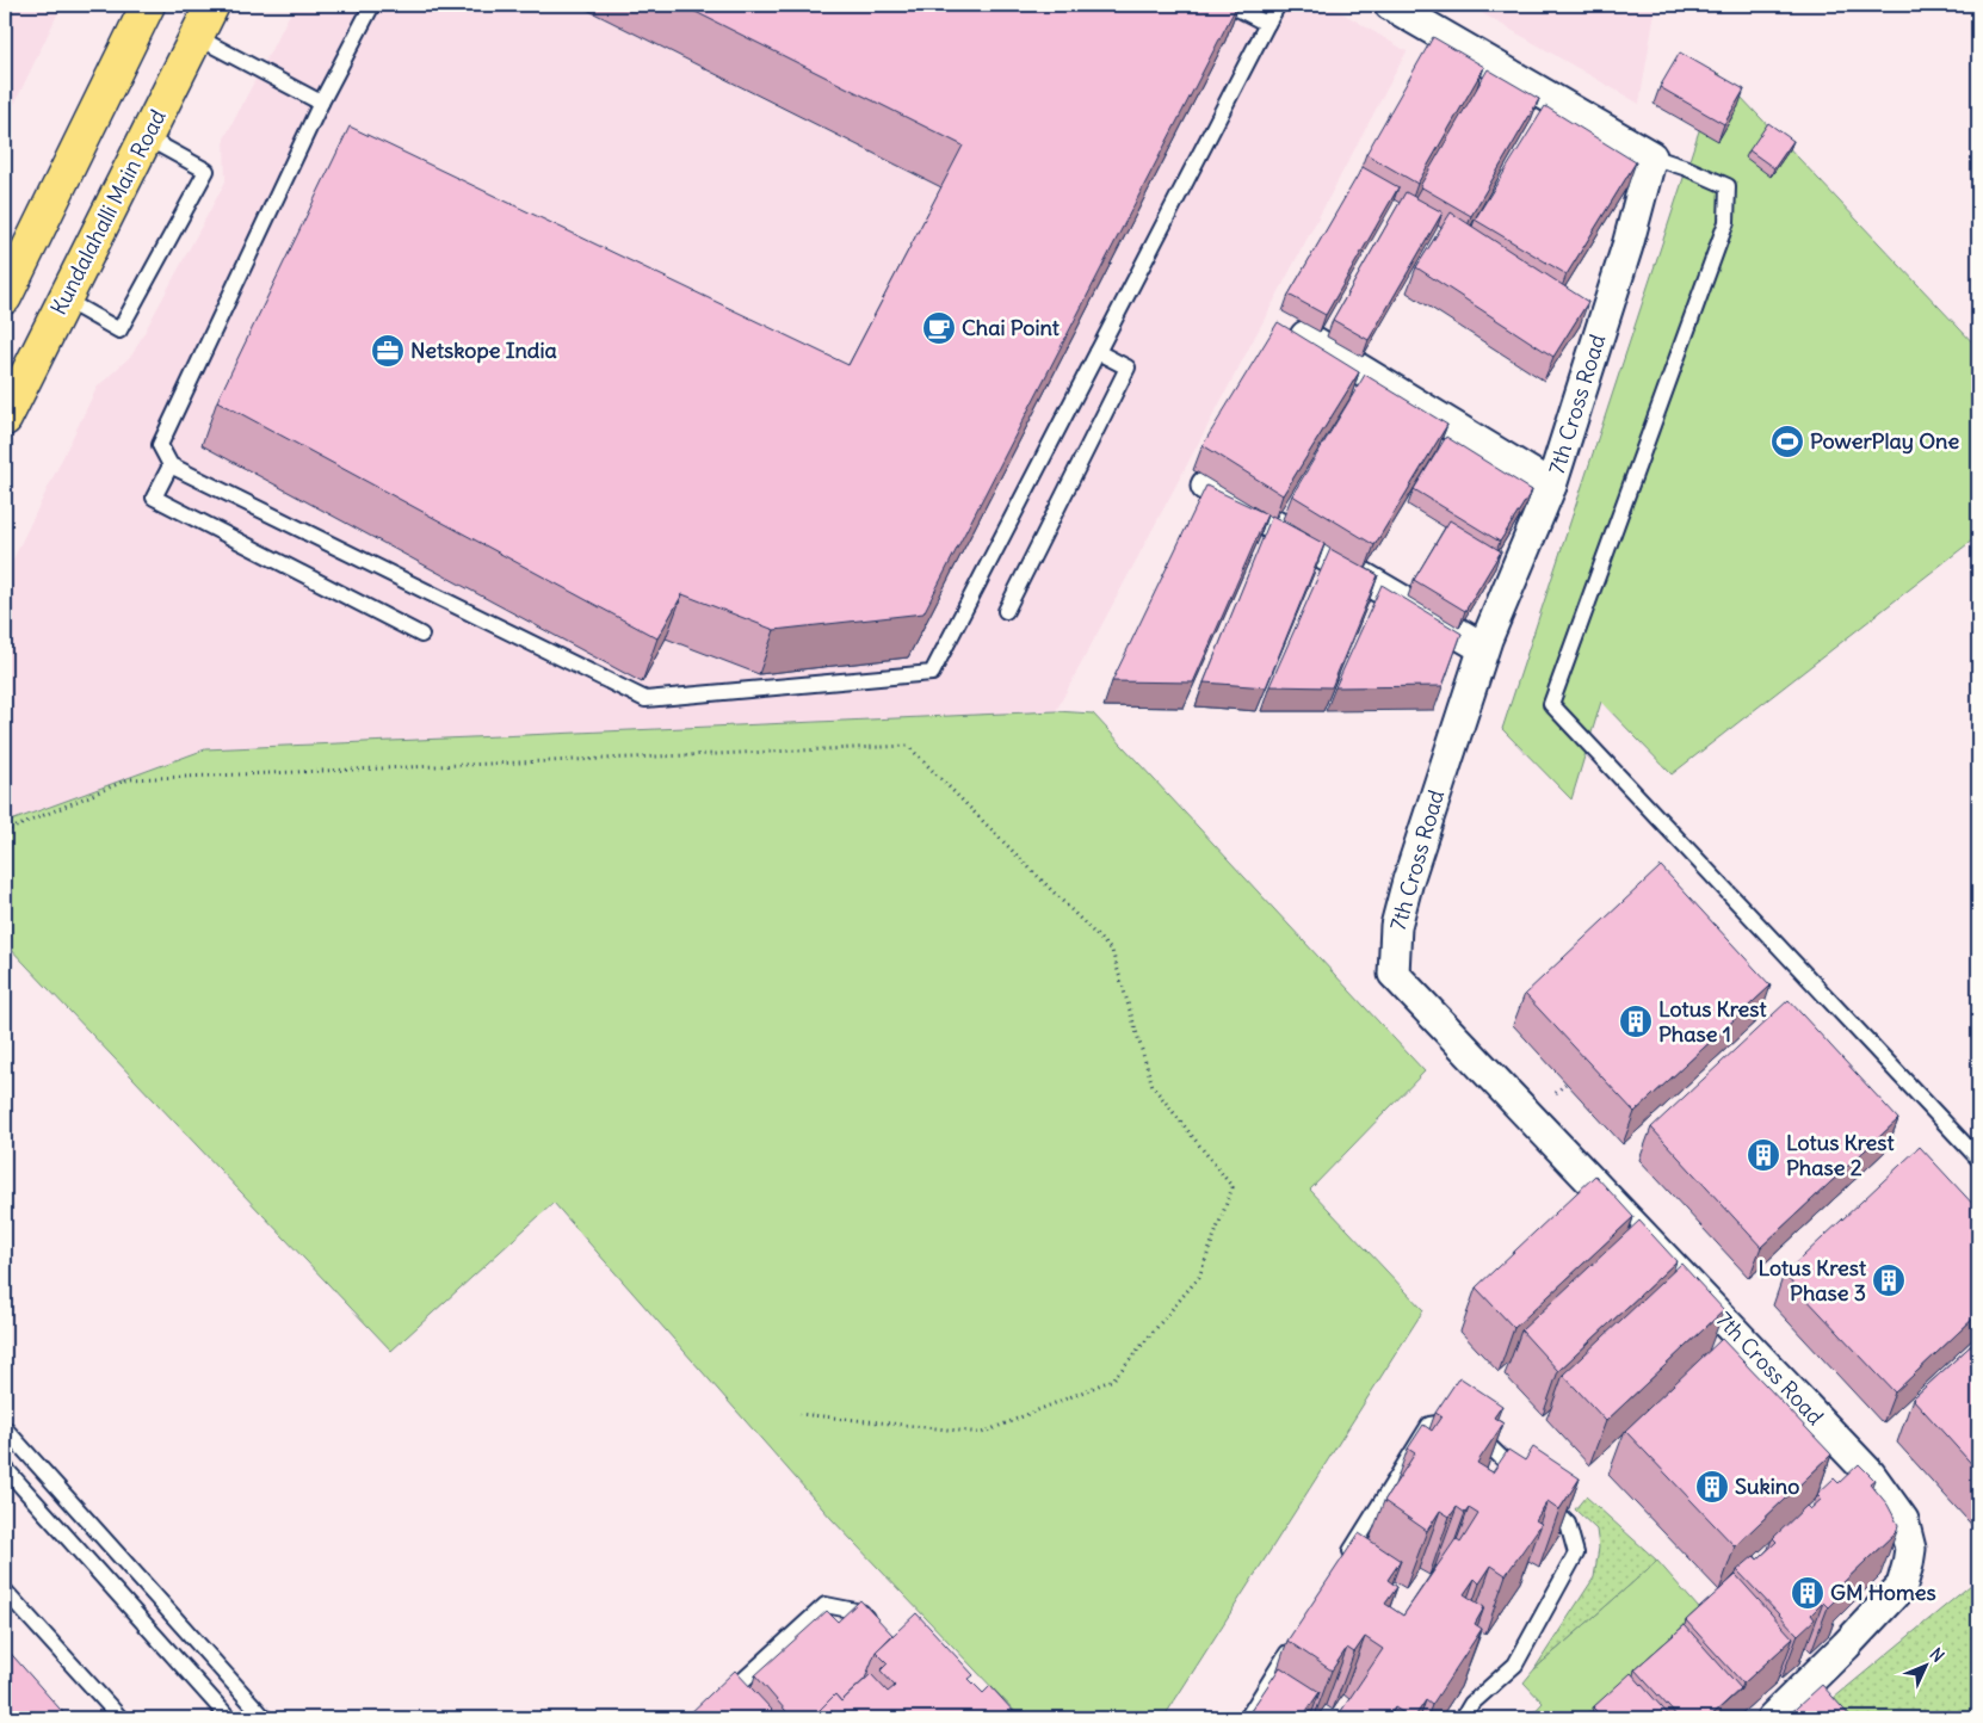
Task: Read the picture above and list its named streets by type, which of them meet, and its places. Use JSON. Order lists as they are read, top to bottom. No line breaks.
{"streets":{"main road":["Kundalahalli Main Road"],"street":["7th Cross Road"]},"places":{"cafe":["Chai Point"],"office":["Netskope India"],"sports":["PowerPlay One"],"building":["Lotus Krest Phase 1","Lotus Krest Phase 2","Lotus Krest Phase 3","Sukino","GM Homes"]},"north":"top right"}
